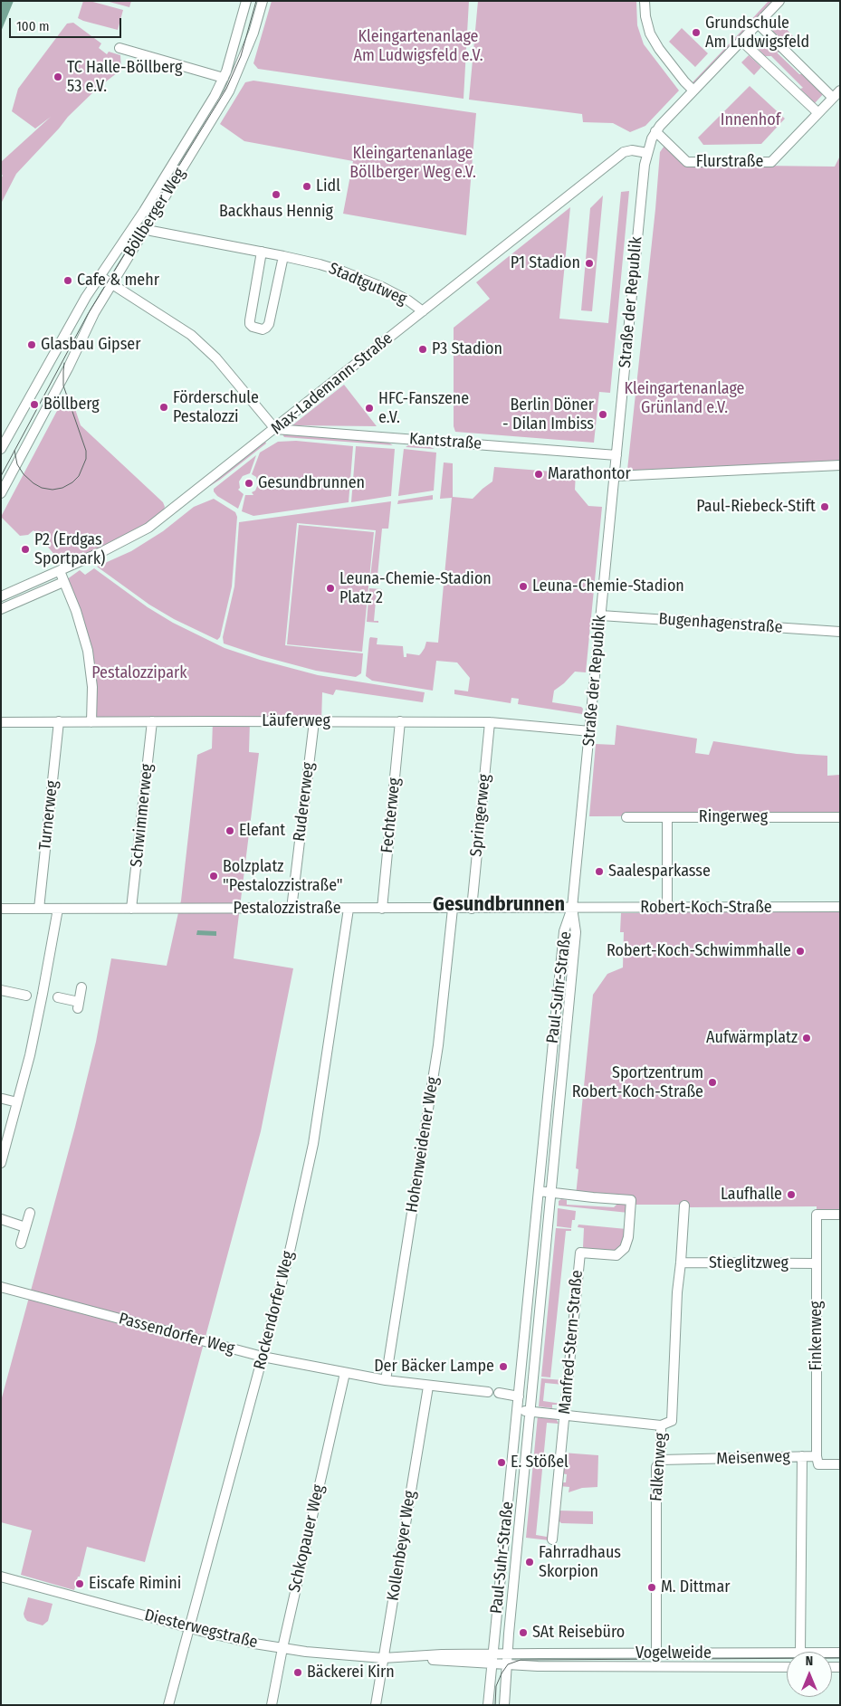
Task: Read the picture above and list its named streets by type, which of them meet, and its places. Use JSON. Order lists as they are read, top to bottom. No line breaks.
{"streets":{"street":["Flurstraße","Böllberger Weg","Stadtgutweg","Straße der Republik","Max-Lademann-Straße","Kantstraße","Bugenhagenstraße","Läuferweg","Rudererweg","Turnerweg","Schwimmerweg","Fechterweg","Springerweg","Ringerweg","Robert-Koch-Straße","Pestalozzistraße","Paul-Suhr-Straße","Hohenweidener Weg","Stieglitzweg","Rockendorfer Weg","Passendorfer Weg","Finkenweg","Manfred-Stern-Straße","Meisenweg","Falkenweg","Schkopauer Weg","Kollenbeyer Weg","Diesterwegstraße","Vogelweide"]},"crossings":[["Flurstraße","Straße der Republik"],["Böllberger Weg","Stadtgutweg"],["Stadtgutweg","Max-Lademann-Straße"],["Straße der Republik","Max-Lademann-Straße"],["Straße der Republik","Kantstraße"],["Straße der Republik","Bugenhagenstraße"],["Straße der Republik","Läuferweg"],["Straße der Republik","Robert-Koch-Straße"],["Straße der Republik","Pestalozzistraße"],["Straße der Republik","Paul-Suhr-Straße"],["Max-Lademann-Straße","Kantstraße"],["Läuferweg","Rudererweg"],["Läuferweg","Turnerweg"],["Läuferweg","Schwimmerweg"],["Läuferweg","Fechterweg"],["Läuferweg","Springerweg"],["Rudererweg","Pestalozzistraße"],["Turnerweg","Pestalozzistraße"],["Schwimmerweg","Pestalozzistraße"],["Fechterweg","Pestalozzistraße"],["Springerweg","Pestalozzistraße"],["Robert-Koch-Straße","Pestalozzistraße"],["Robert-Koch-Straße","Paul-Suhr-Straße"],["Pestalozzistraße","Paul-Suhr-Straße"],["Pestalozzistraße","Hohenweidener Weg"],["Pestalozzistraße","Rockendorfer Weg"],["Paul-Suhr-Straße","Manfred-Stern-Straße"],["Paul-Suhr-Straße","Diesterwegstraße"],["Paul-Suhr-Straße","Vogelweide"],["Hohenweidener Weg","Passendorfer Weg"],["Stieglitzweg","Finkenweg"],["Stieglitzweg","Falkenweg"],["Rockendorfer Weg","Passendorfer Weg"],["Rockendorfer Weg","Diesterwegstraße"],["Passendorfer Weg","Schkopauer Weg"],["Passendorfer Weg","Kollenbeyer Weg"],["Finkenweg","Meisenweg"],["Meisenweg","Falkenweg"],["Falkenweg","Vogelweide"],["Schkopauer Weg","Diesterwegstraße"],["Kollenbeyer Weg","Diesterwegstraße"],["Diesterwegstraße","Vogelweide"]],"districts":["Gesundbrunnen"],"parks":["Kleingartenanlage Am Ludwigsfeld e.V.","Innenhof","Kleingartenanlage Böllberger Weg e.V.","Kleingartenanlage Grünland e.V.","Pestalozzipark"],"places":["Grundschule Am Ludwigsfeld","TC Halle-Böllberg 53 e.V.","Lidl","Backhaus Hennig","P1 Stadion","Cafe & mehr","Glasbau Gipser","P3 Stadion","Böllberg","Förderschule Pestalozzi","HFC-Fanszene e.V.","Berlin Döner - Dilan Imbiss","Marathontor","Gesundbrunnen","Paul-Riebeck-Stift","P2 (Erdgas Sportpark)","Leuna-Chemie-Stadion","Leuna-Chemie-Stadion Platz 2","Elefant","Saalesparkasse","Bolzplatz \"Pestalozzistraße\"","Robert-Koch-Schwimmhalle","Aufwärmplatz","Sportzentrum Robert-Koch-Straße","Laufhalle","Der Bäcker Lampe","E. Stößel","Fahrradhaus Skorpion","Eiscafe Rimini","M. Dittmar","SAt Reisebüro","Bäckerei Kirn"],"scale_bar":"100 m","north":"top"}
